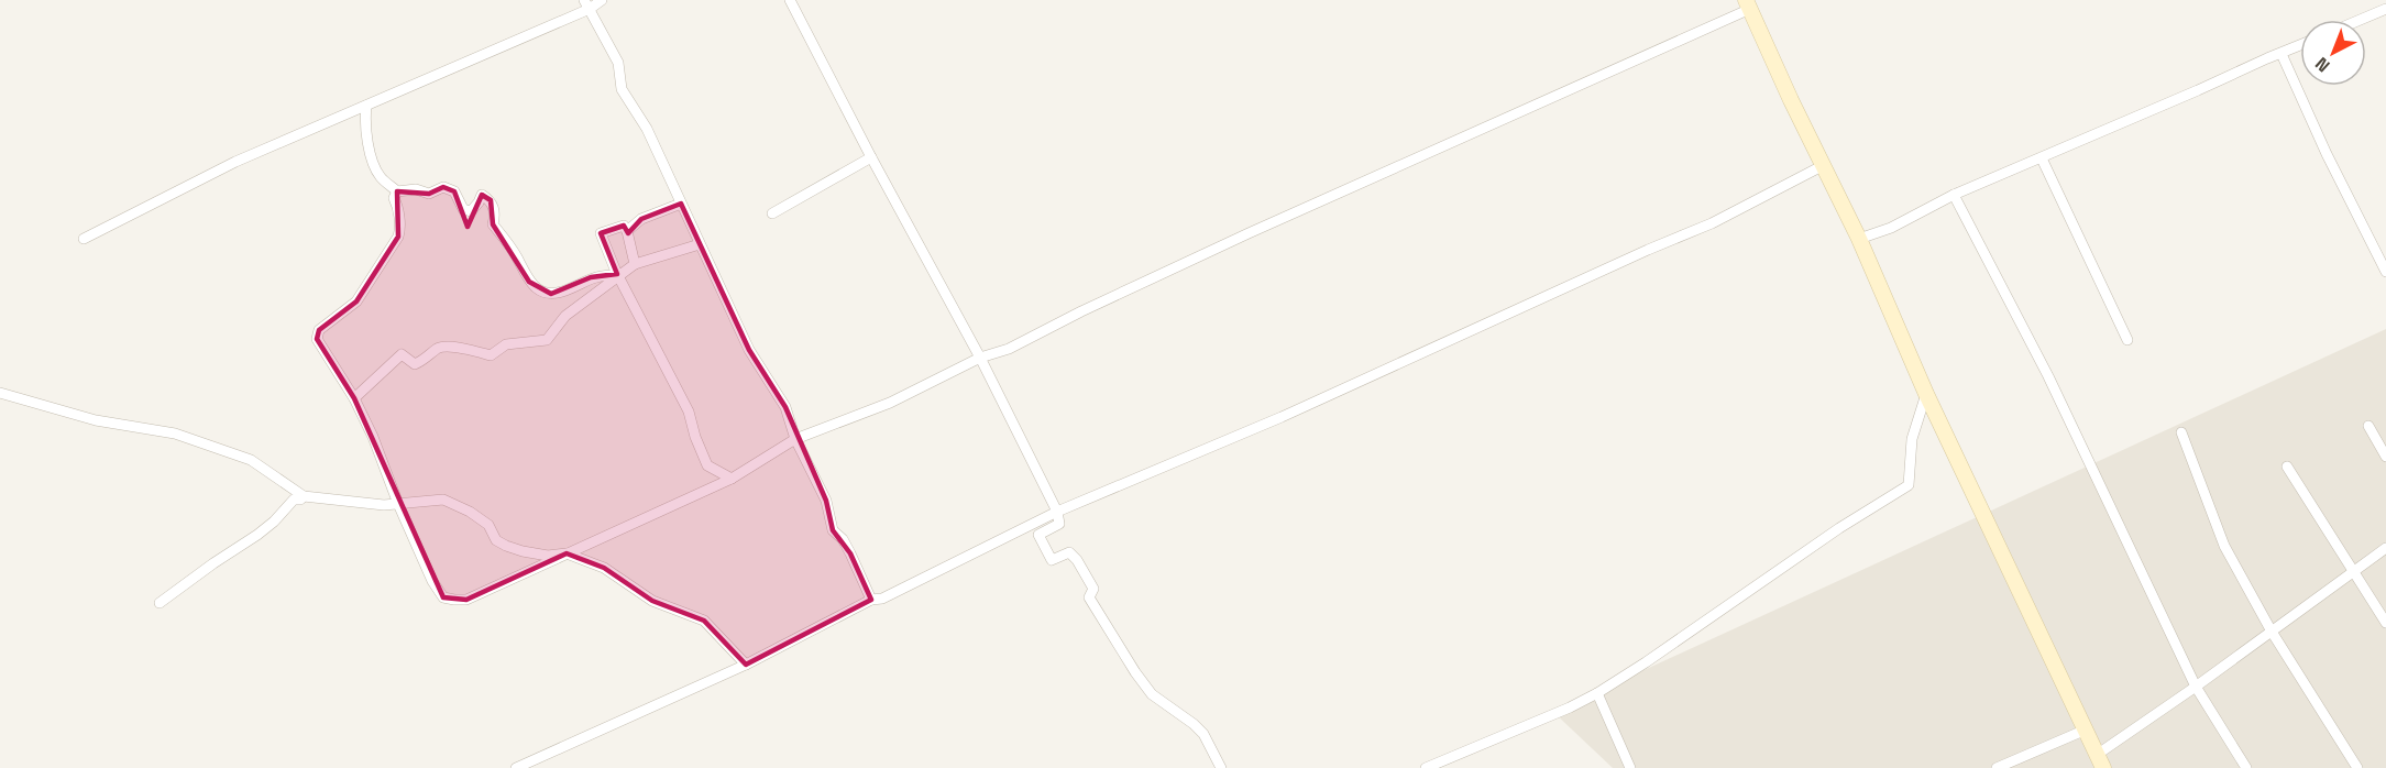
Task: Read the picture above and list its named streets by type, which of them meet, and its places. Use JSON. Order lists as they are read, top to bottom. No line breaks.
{"north":"bottom left"}
